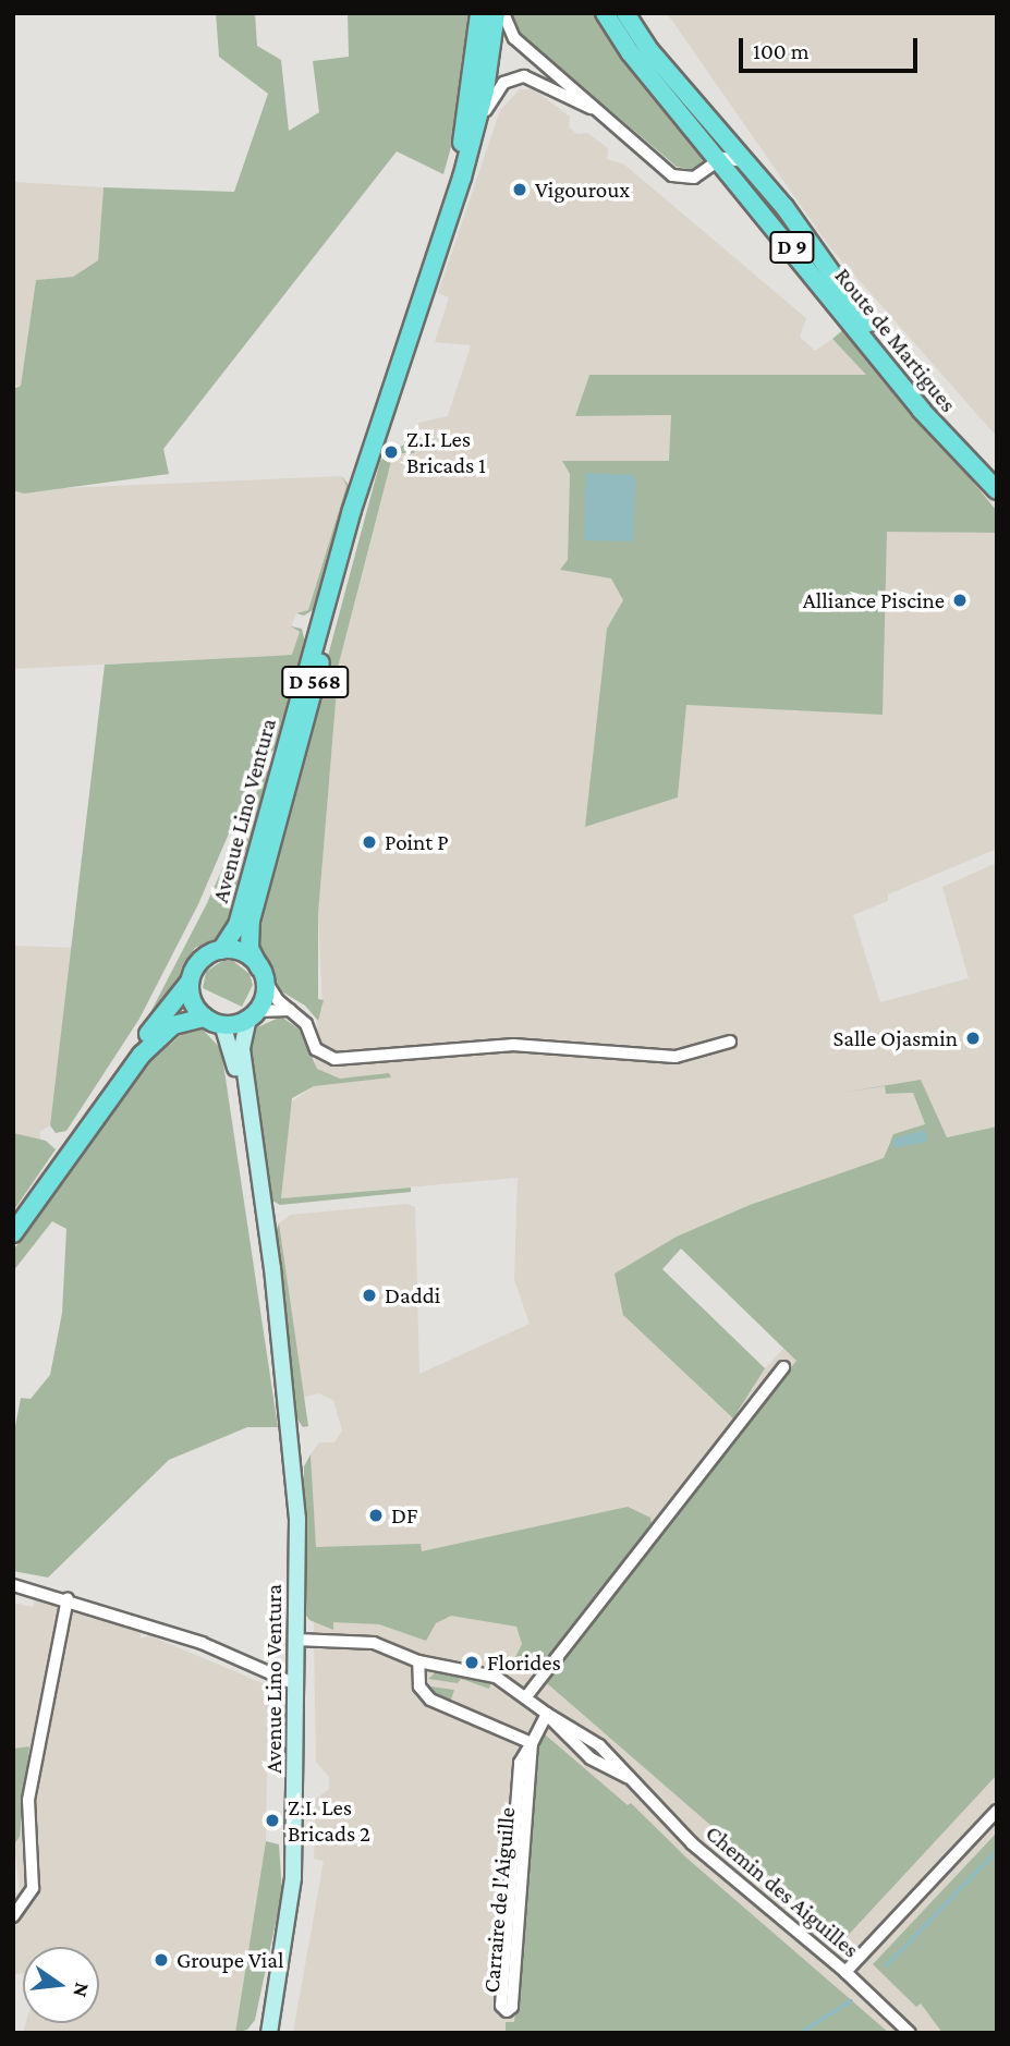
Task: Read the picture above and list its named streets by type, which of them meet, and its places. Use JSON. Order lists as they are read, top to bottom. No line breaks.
{"streets":{"main road":["D 9","Route de Martigues","D 568","Avenue Lino Ventura"],"street":["Chemin des Aiguilles","Carraire de l'Aiguille"]},"crossings":[["D 568","Avenue Lino Ventura"],["Chemin des Aiguilles","Carraire de l'Aiguille"]],"places":["Vigouroux","Z.I. Les Bricads 1","Alliance Piscine","Point P","Salle Ojasmin","Daddi","DF","Florides","Z.I. Les Bricads 2","Groupe Vial"],"scale_bar":"100 m","north":"right"}
